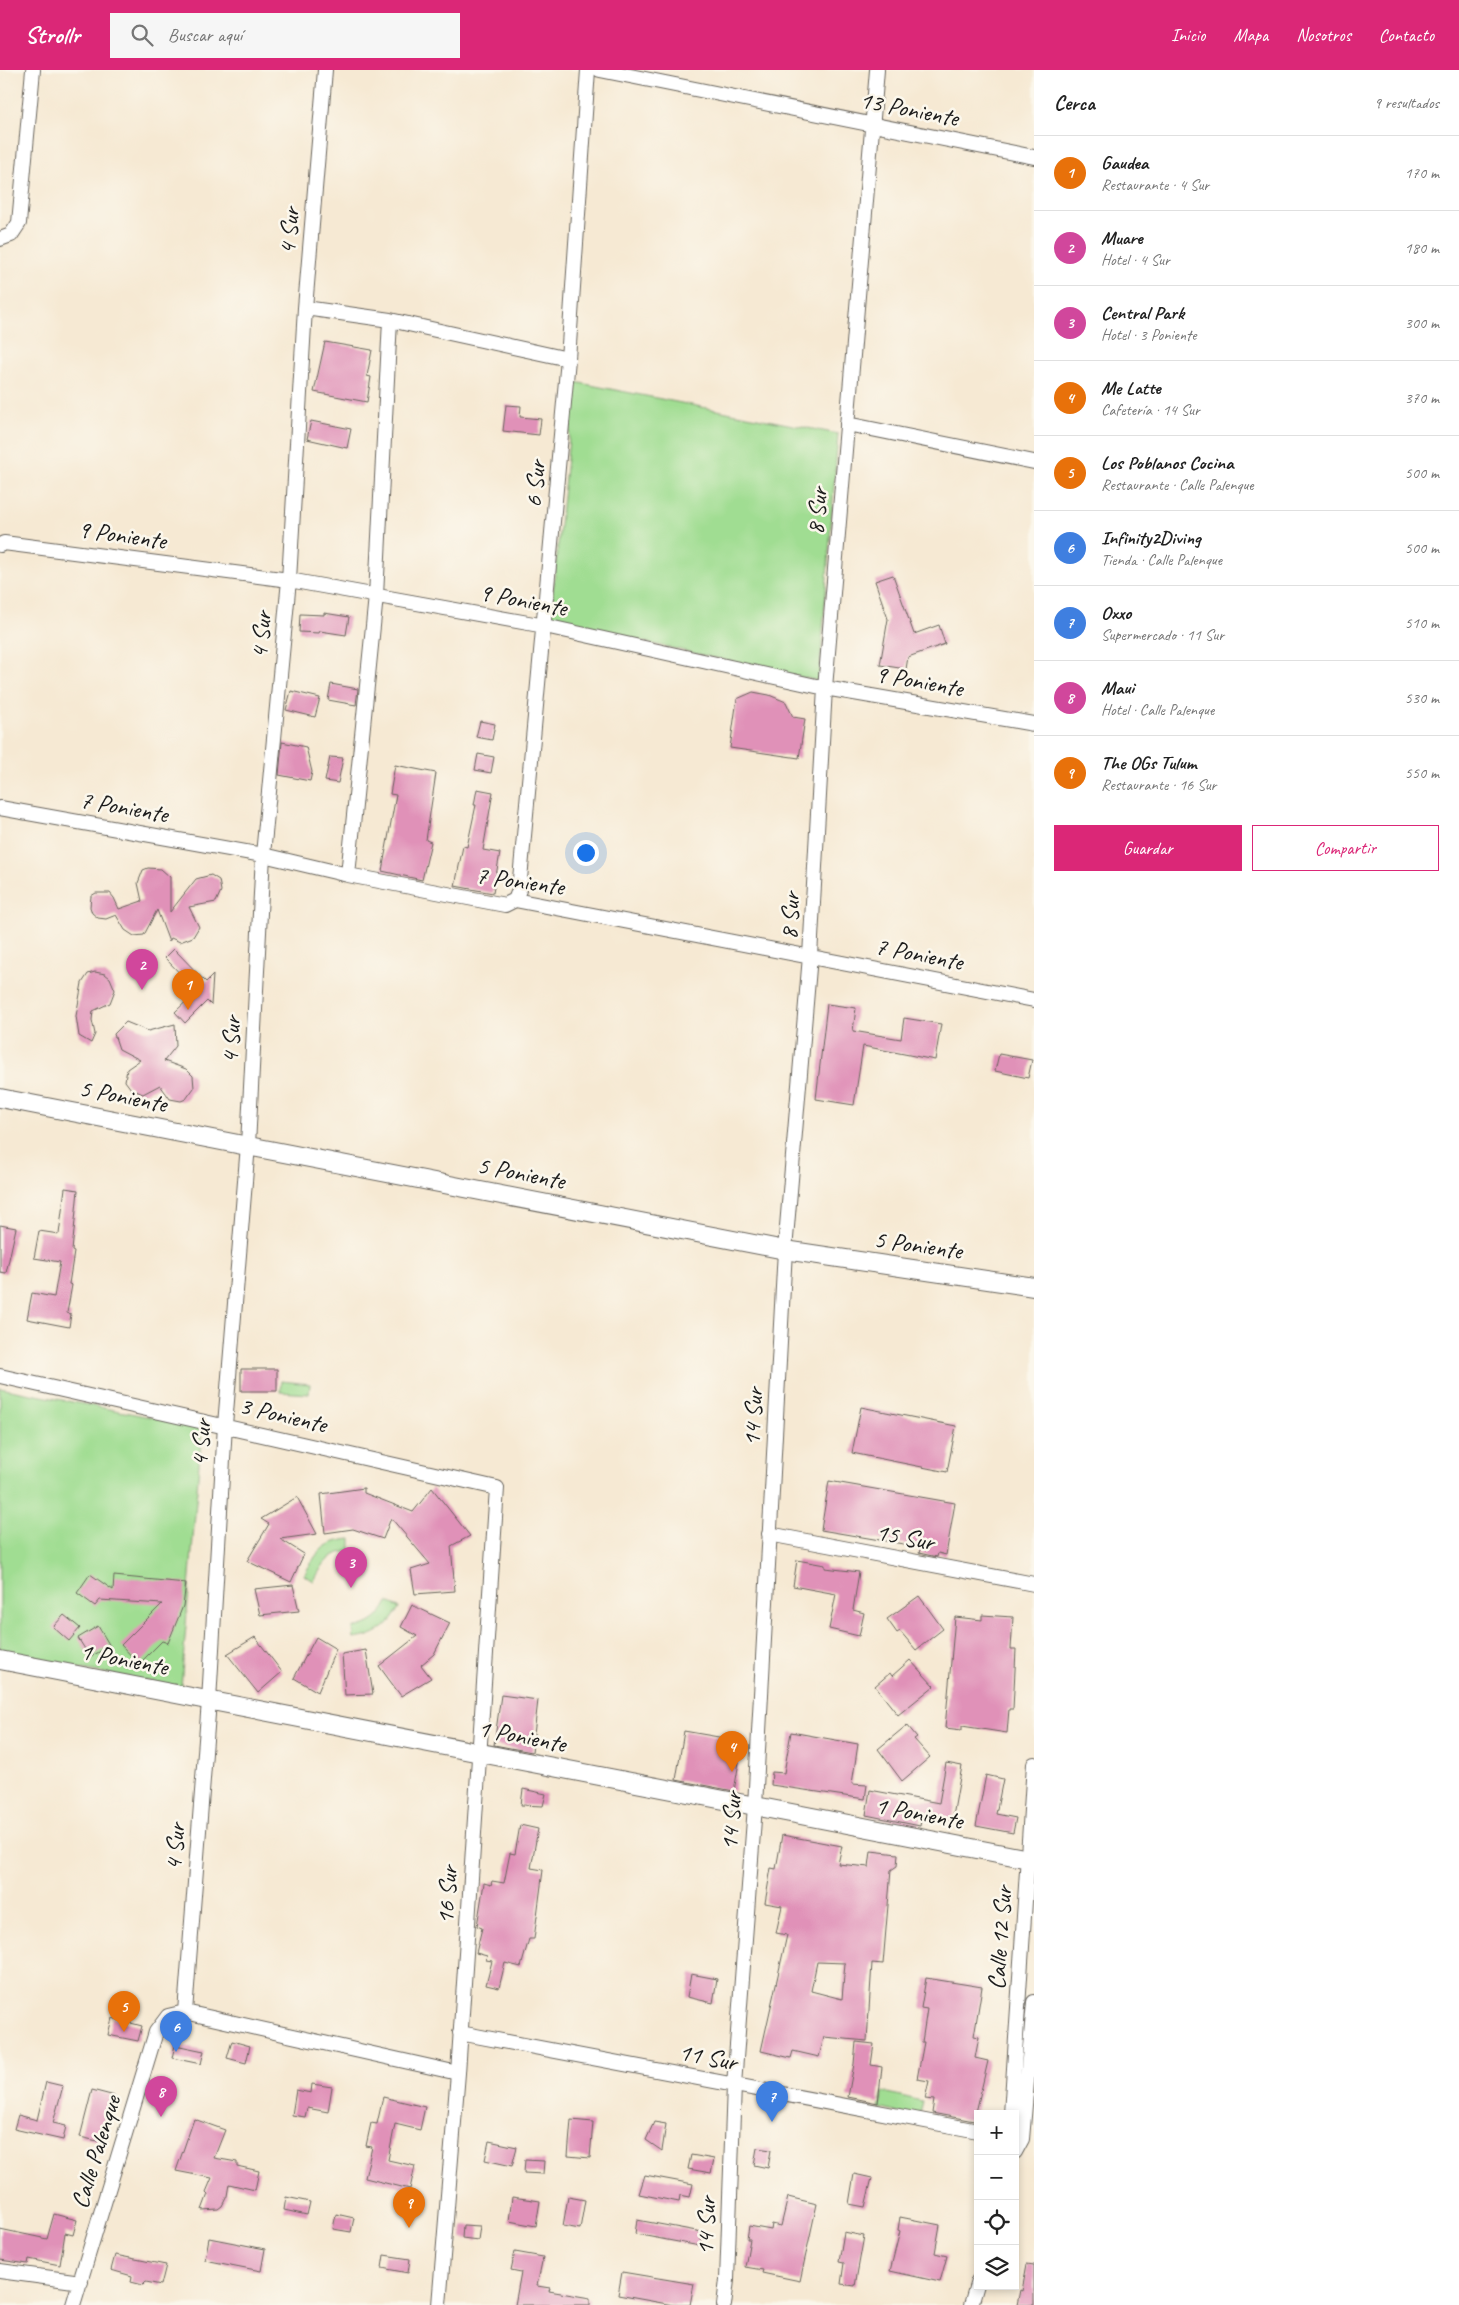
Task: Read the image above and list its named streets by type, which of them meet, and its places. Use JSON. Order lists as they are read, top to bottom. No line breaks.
{"streets":{"street":["13 Poniente","4 Sur","6 Sur","8 Sur","9 Poniente","7 Poniente","5 Poniente","3 Poniente","14 Sur","15 Sur","1 Poniente","16 Sur","Calle 12 Sur","11 Sur","Calle Palenque"]},"crossings":[["13 Poniente","8 Sur"],["4 Sur","9 Poniente"],["4 Sur","7 Poniente"],["4 Sur","5 Poniente"],["4 Sur","3 Poniente"],["4 Sur","1 Poniente"],["4 Sur","Calle Palenque"],["6 Sur","9 Poniente"],["6 Sur","7 Poniente"],["8 Sur","9 Poniente"],["8 Sur","7 Poniente"],["8 Sur","5 Poniente"],["8 Sur","14 Sur"],["5 Poniente","14 Sur"],["3 Poniente","16 Sur"],["14 Sur","15 Sur"],["14 Sur","1 Poniente"],["14 Sur","11 Sur"],["1 Poniente","16 Sur"],["1 Poniente","Calle 12 Sur"],["16 Sur","11 Sur"]],"page":{"header":"Strollr","search":"Buscar aquí","nav":["Inicio","Mapa","Nosotros","Contacto"],"heading":["Cerca","9 resultados"],"list":[{"mark":"1","name":"Gaudea","note":"Restaurante · 4 Sur","value":"170 m"},{"mark":"2","name":"Muare","note":"Hotel · 4 Sur","value":"180 m"},{"mark":"3","name":"Central Park","note":"Hotel · 3 Poniente","value":"300 m"},{"mark":"4","name":"Me Latte","note":"Cafetería · 14 Sur","value":"370 m"},{"mark":"5","name":"Los Poblanos Cocina","note":"Restaurante · Calle Palenque","value":"500 m"},{"mark":"6","name":"Infinity2Diving","note":"Tienda · Calle Palenque","value":"500 m"},{"mark":"7","name":"Oxxo","note":"Supermercado · 11 Sur","value":"510 m"},{"mark":"8","name":"Maui","note":"Hotel · Calle Palenque","value":"530 m"},{"mark":"9","name":"The OGs Tulum","note":"Restaurante · 16 Sur","value":"550 m"}],"buttons":["Guardar","Compartir"],"pins":["2","1","3","4","5","6","8","7","9"],"map_buttons":["+","−"]}}
